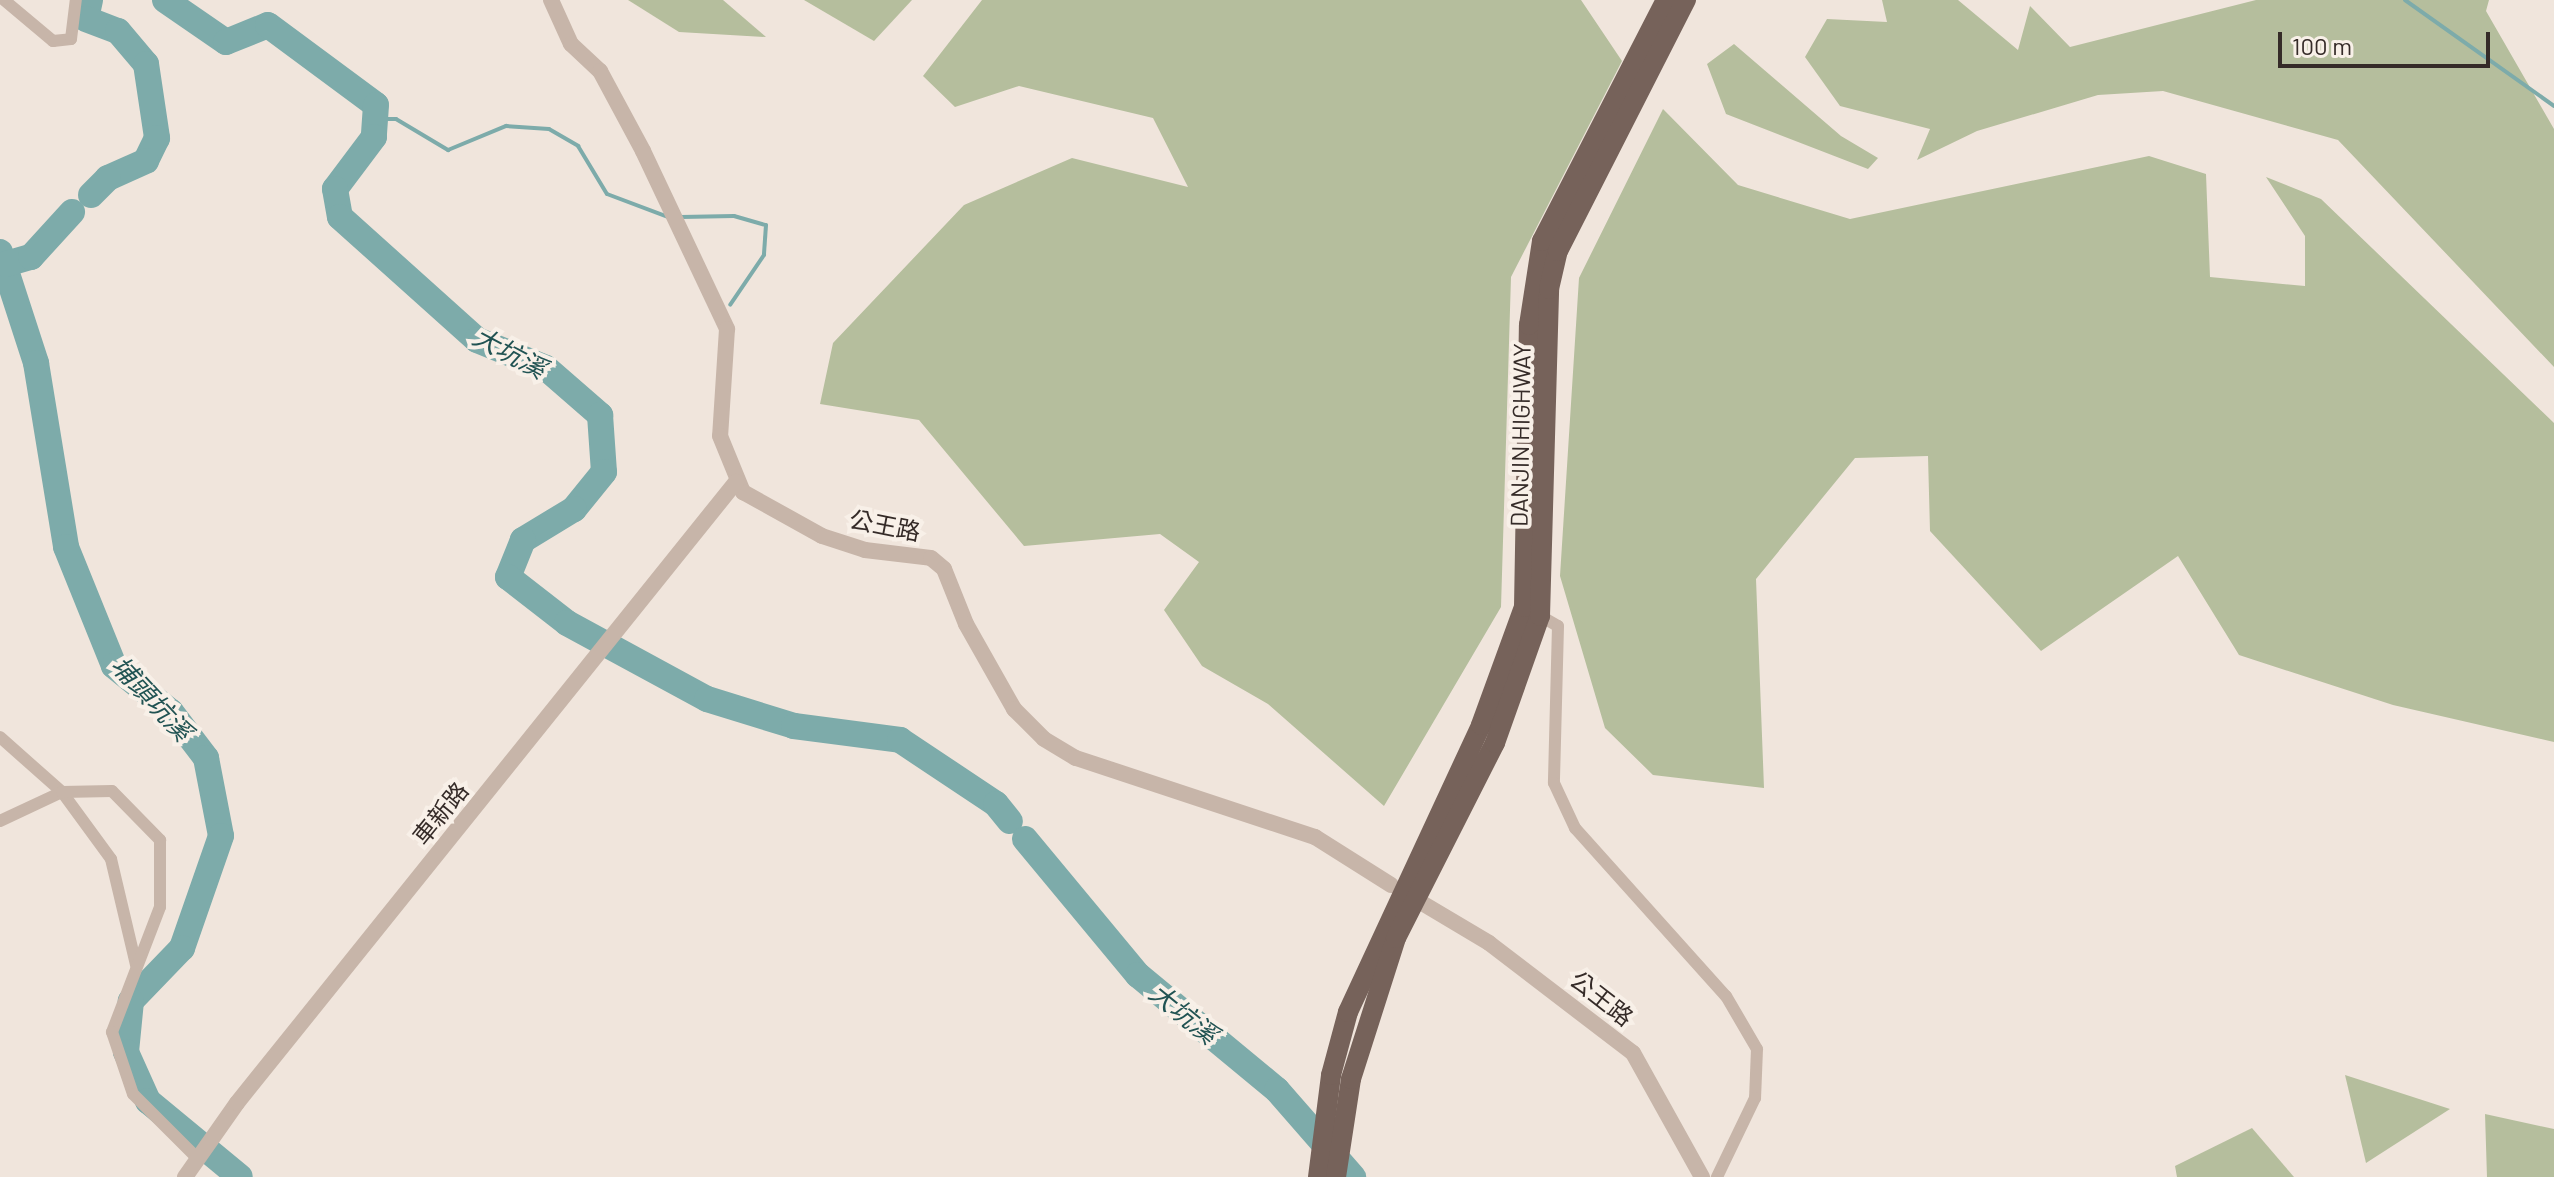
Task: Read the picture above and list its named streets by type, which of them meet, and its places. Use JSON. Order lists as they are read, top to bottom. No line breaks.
{"streets":{"main road":["DANJIN HIGHWAY"],"street":["公王路","車新路"]},"crossings":[["公王路","車新路"]],"water":["大坑溪","埔頭坑溪"],"scale_bar":"100 m"}
